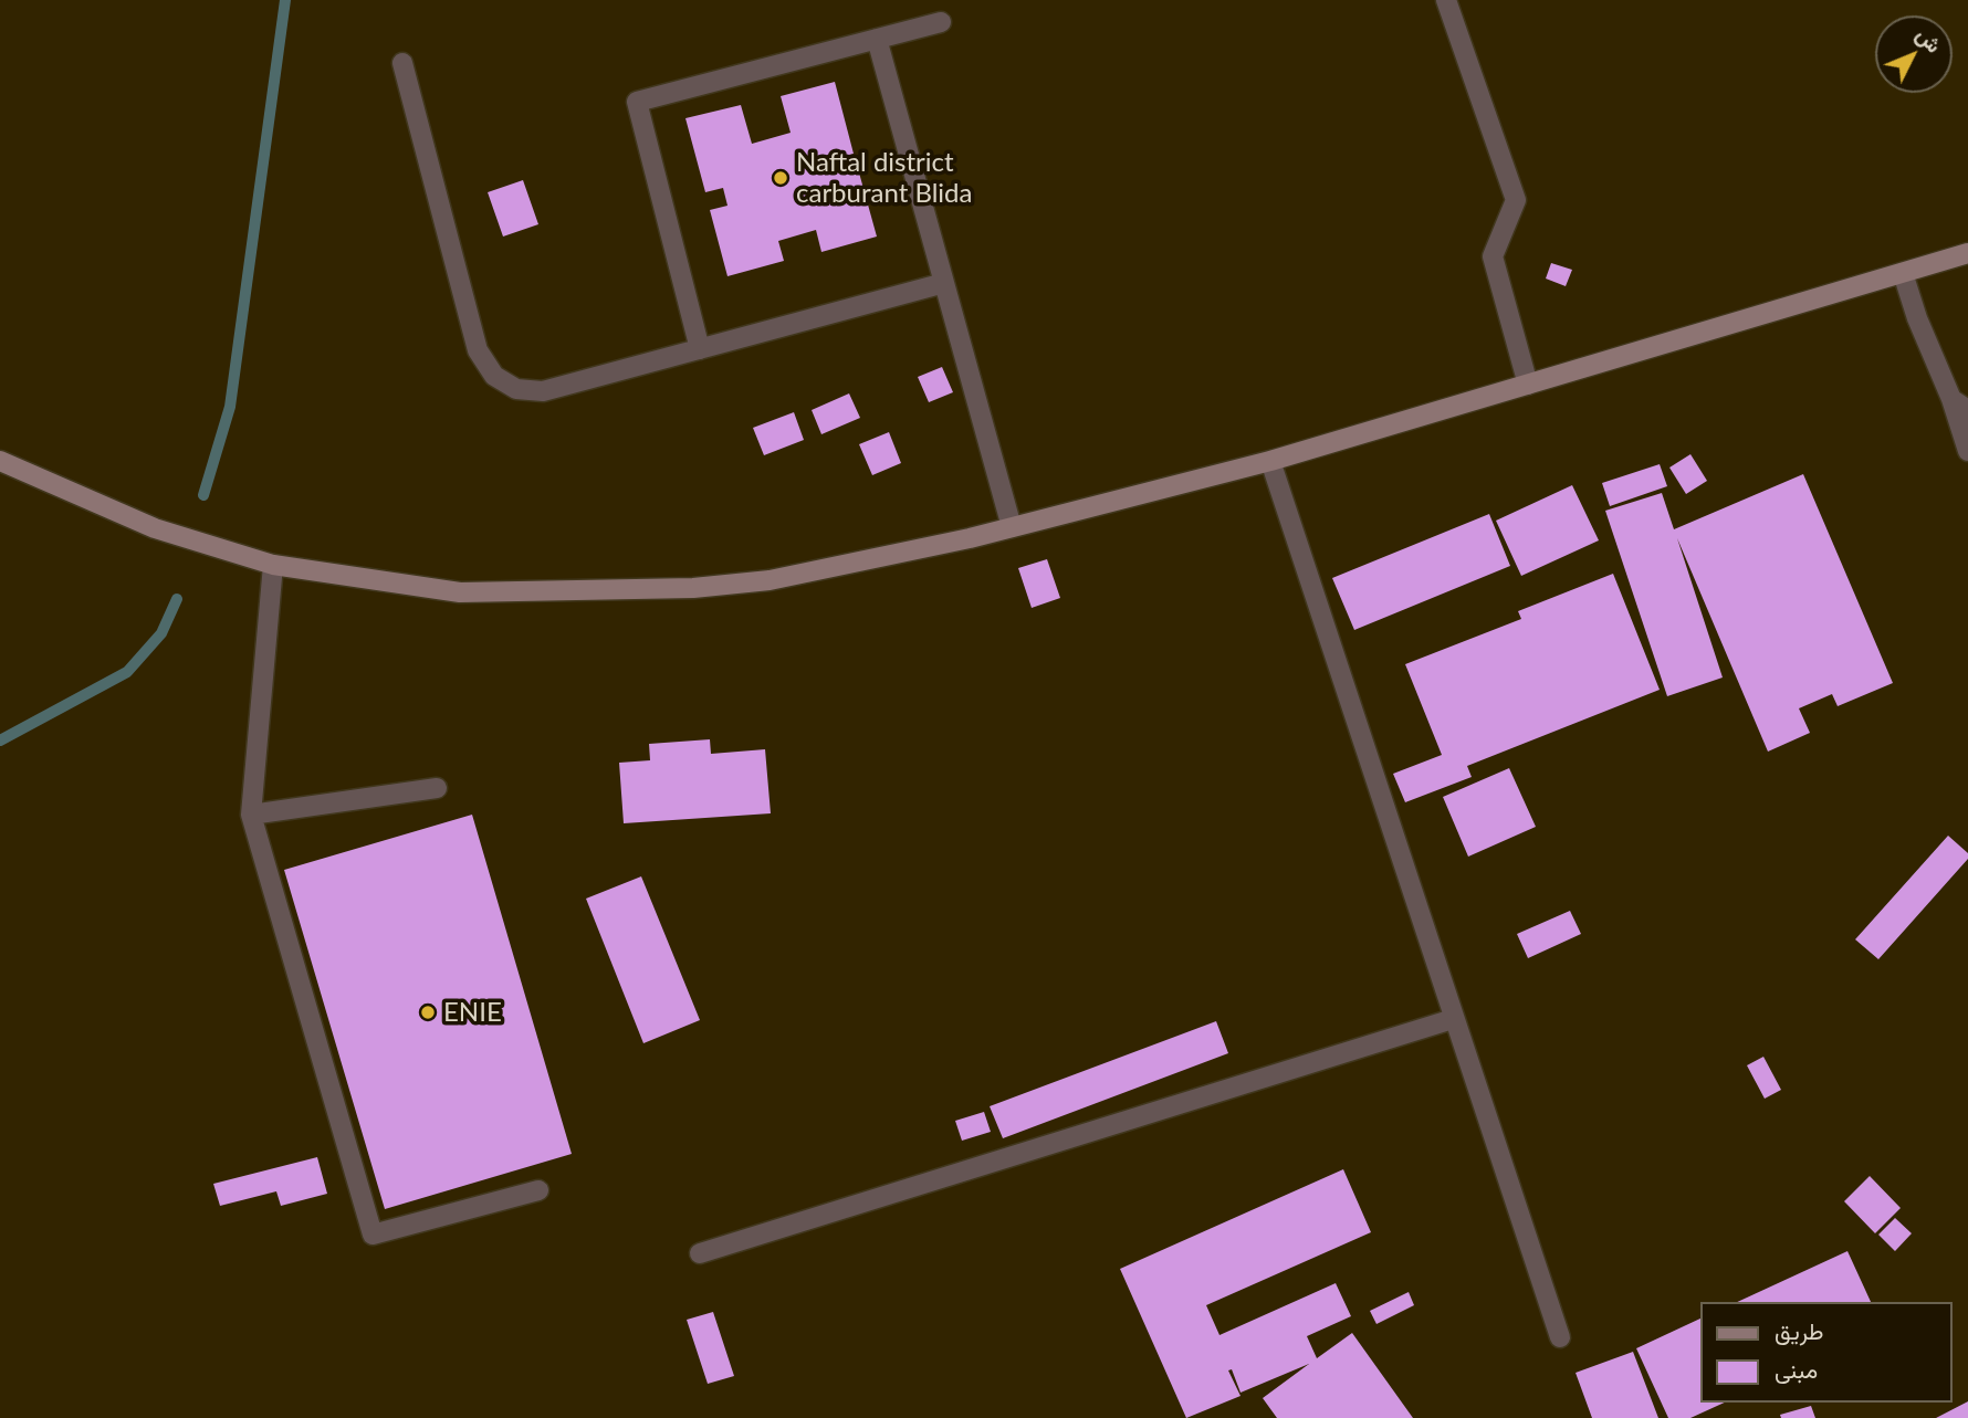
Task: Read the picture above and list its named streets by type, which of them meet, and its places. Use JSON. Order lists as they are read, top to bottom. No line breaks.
{"places":["Naftal district carburant Blida","ENIE"],"legend":["طريق","مبنى"],"north":"top right"}
